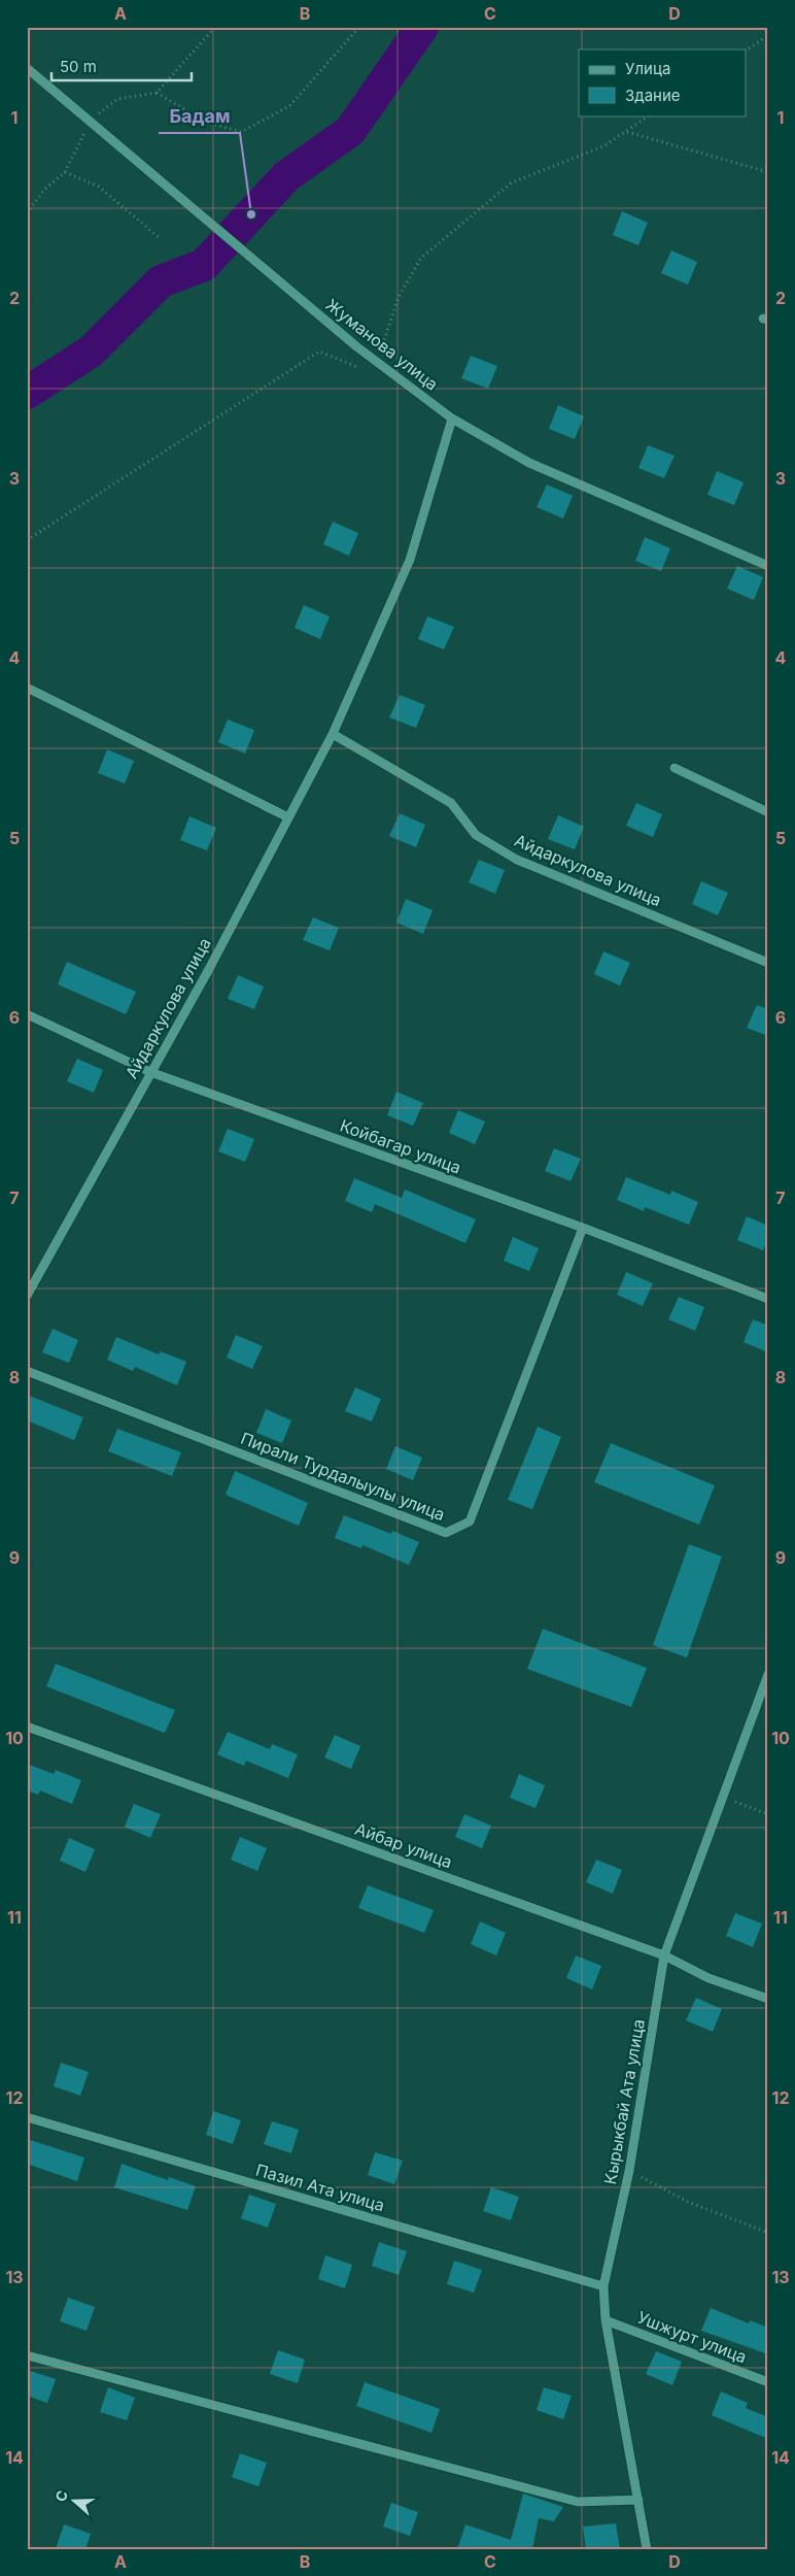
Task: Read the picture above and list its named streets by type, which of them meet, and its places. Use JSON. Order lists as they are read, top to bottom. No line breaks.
{"streets":{"street":["Жуманова улица","Айдаркулова улица","Койбагар улица","Пирали Турдалыулы улица","Айбар улица","Кырыкбай Ата улица","Пазил Ата улица","Ушжурт улица"]},"crossings":[["Жуманова улица","Айдаркулова улица"],["Айдаркулова улица","Койбагар улица"],["Койбагар улица","Пирали Турдалыулы улица"],["Айбар улица","Кырыкбай Ата улица"],["Кырыкбай Ата улица","Пазил Ата улица"],["Кырыкбай Ата улица","Ушжурт улица"]],"places":["Бадам"],"legend":["Улица","Здание"],"scale_bar":"50 m","north":"left","grid":{"columns":["A","B","C","D"],"rows":["1","2","3","4","5","6","7","8","9","10","11","12","13","14"]}}
